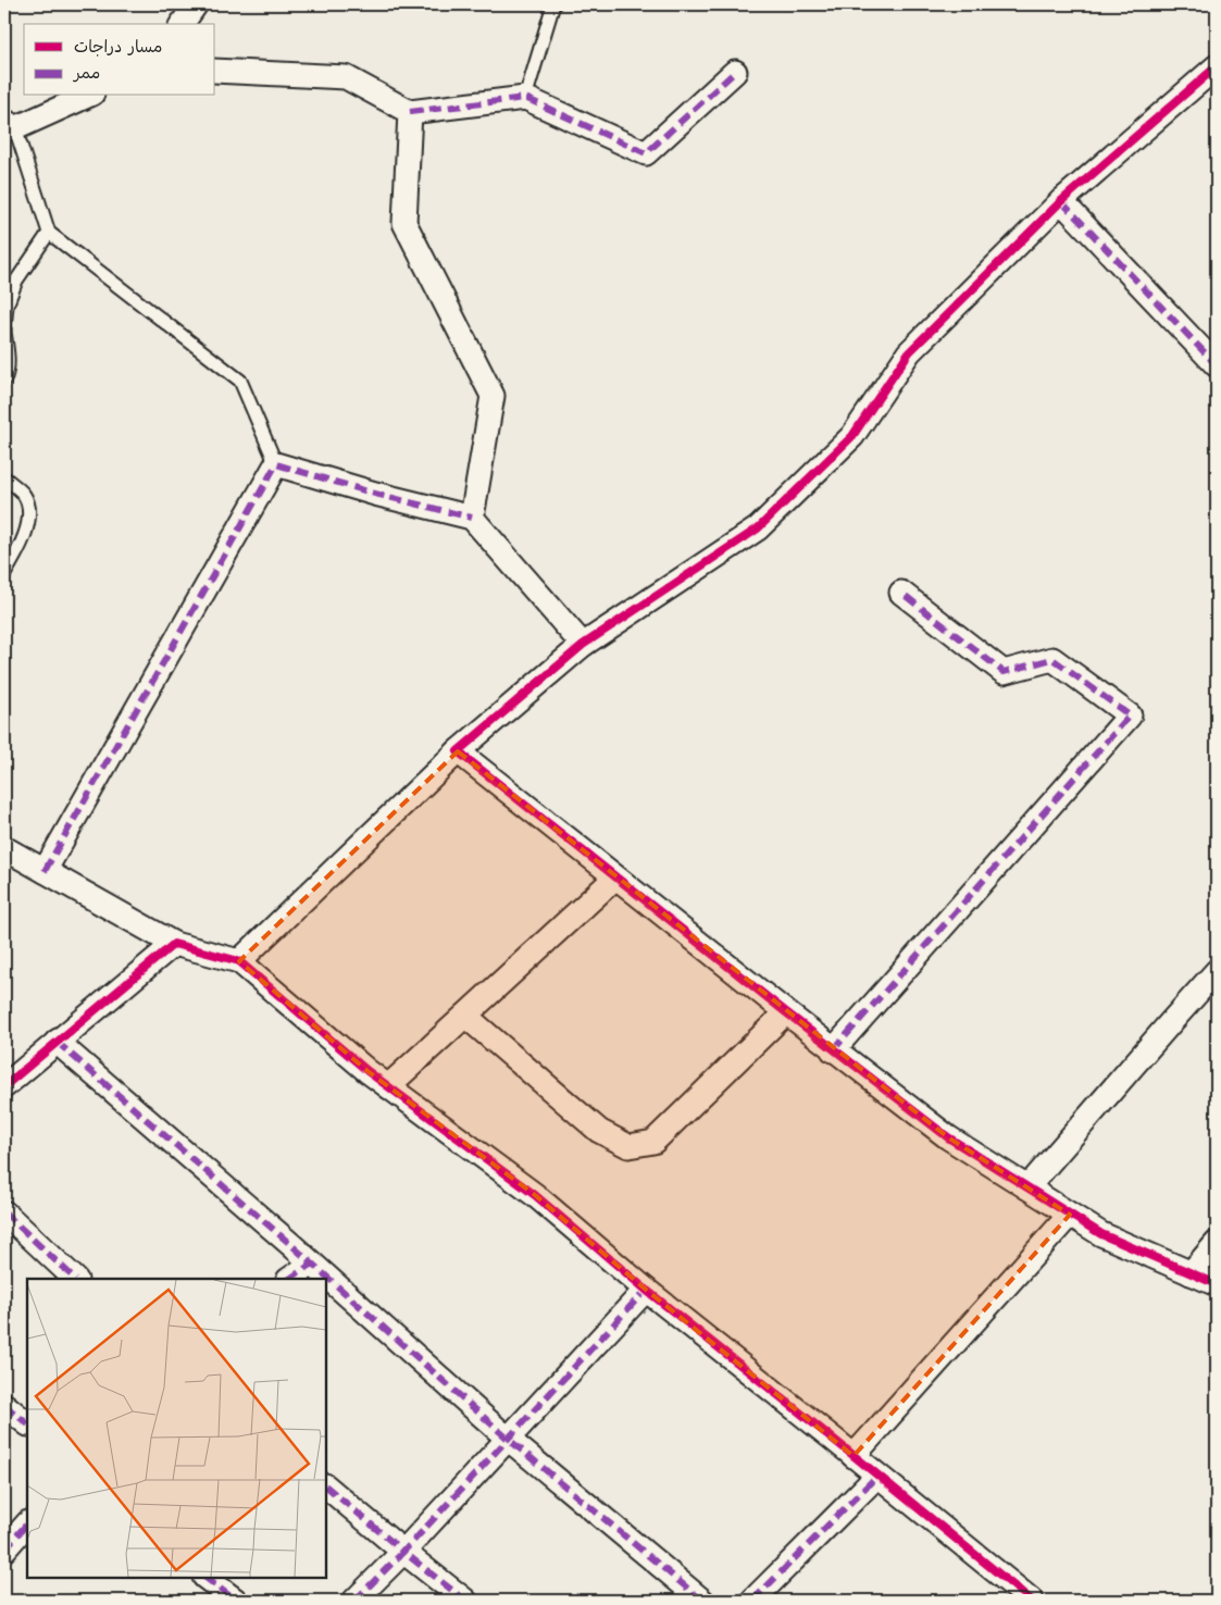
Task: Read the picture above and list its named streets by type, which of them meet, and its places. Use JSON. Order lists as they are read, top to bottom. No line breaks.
{"legend":["مسار دراجات","ممر"]}
